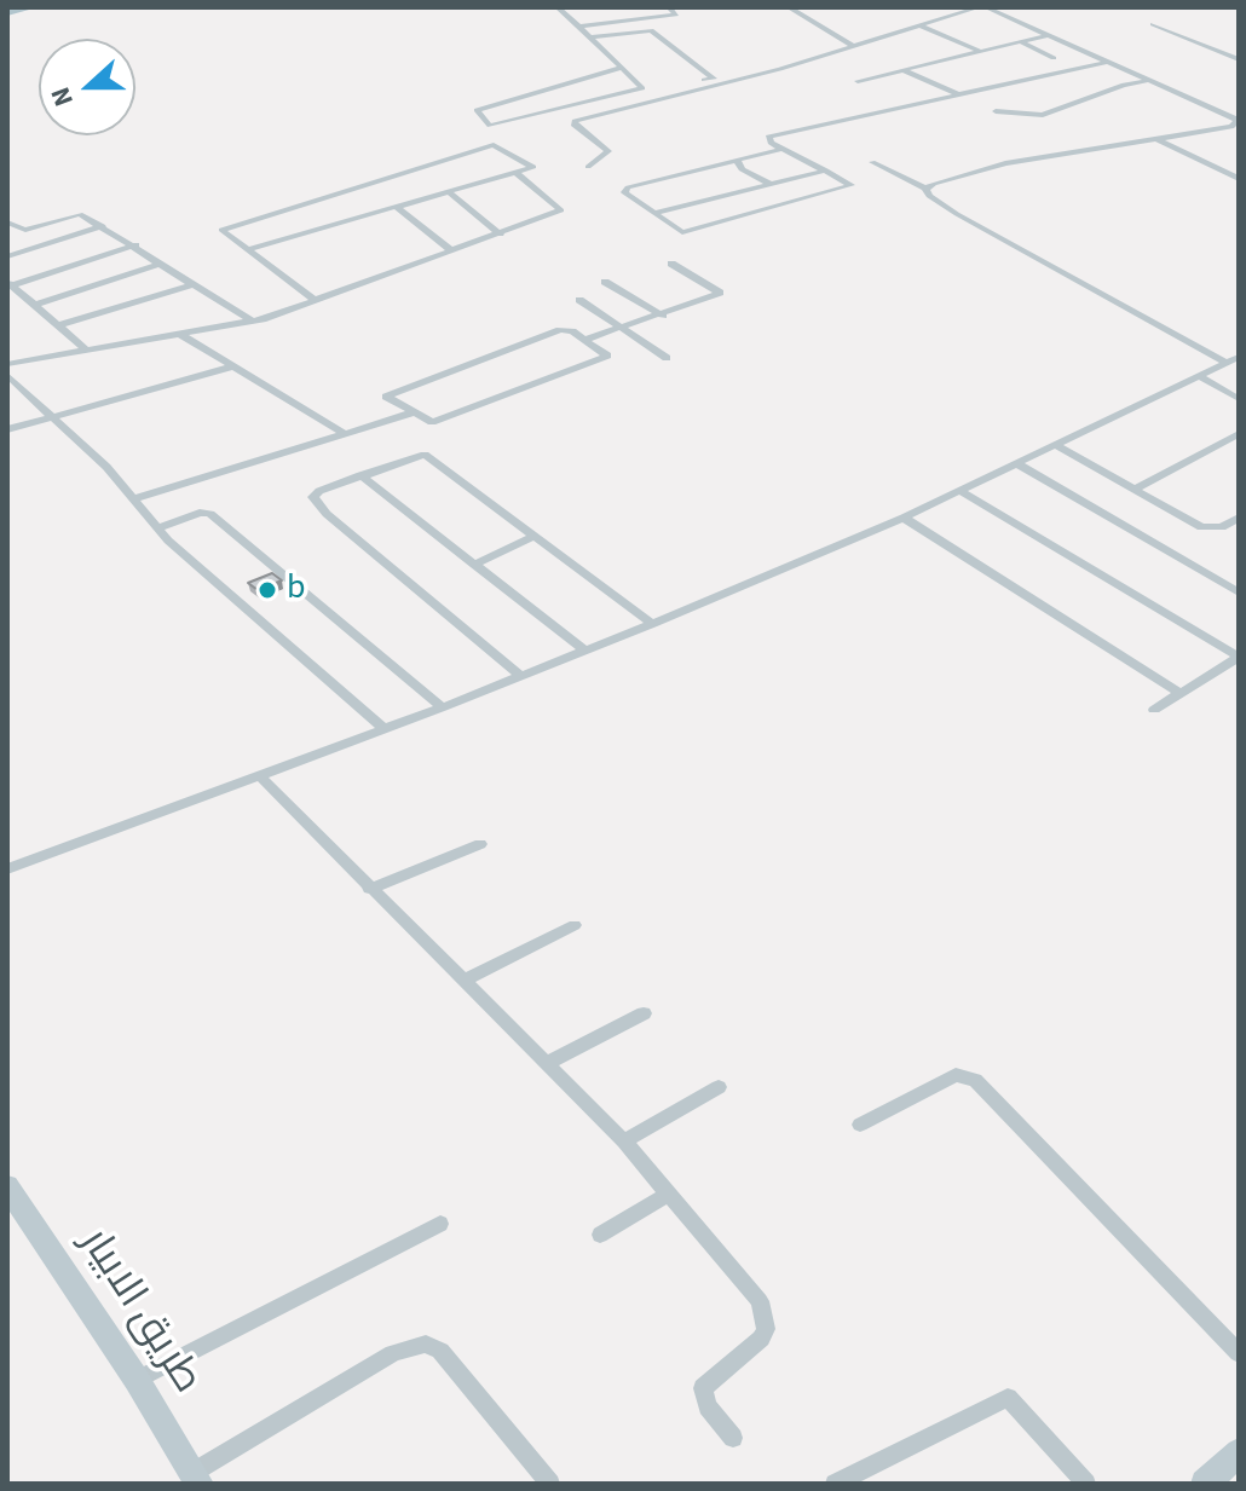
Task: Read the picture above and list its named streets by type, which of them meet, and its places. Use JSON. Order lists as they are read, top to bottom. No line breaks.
{"streets":{"main road":["طريق الابيار"]},"places":["b"],"north":"left"}
